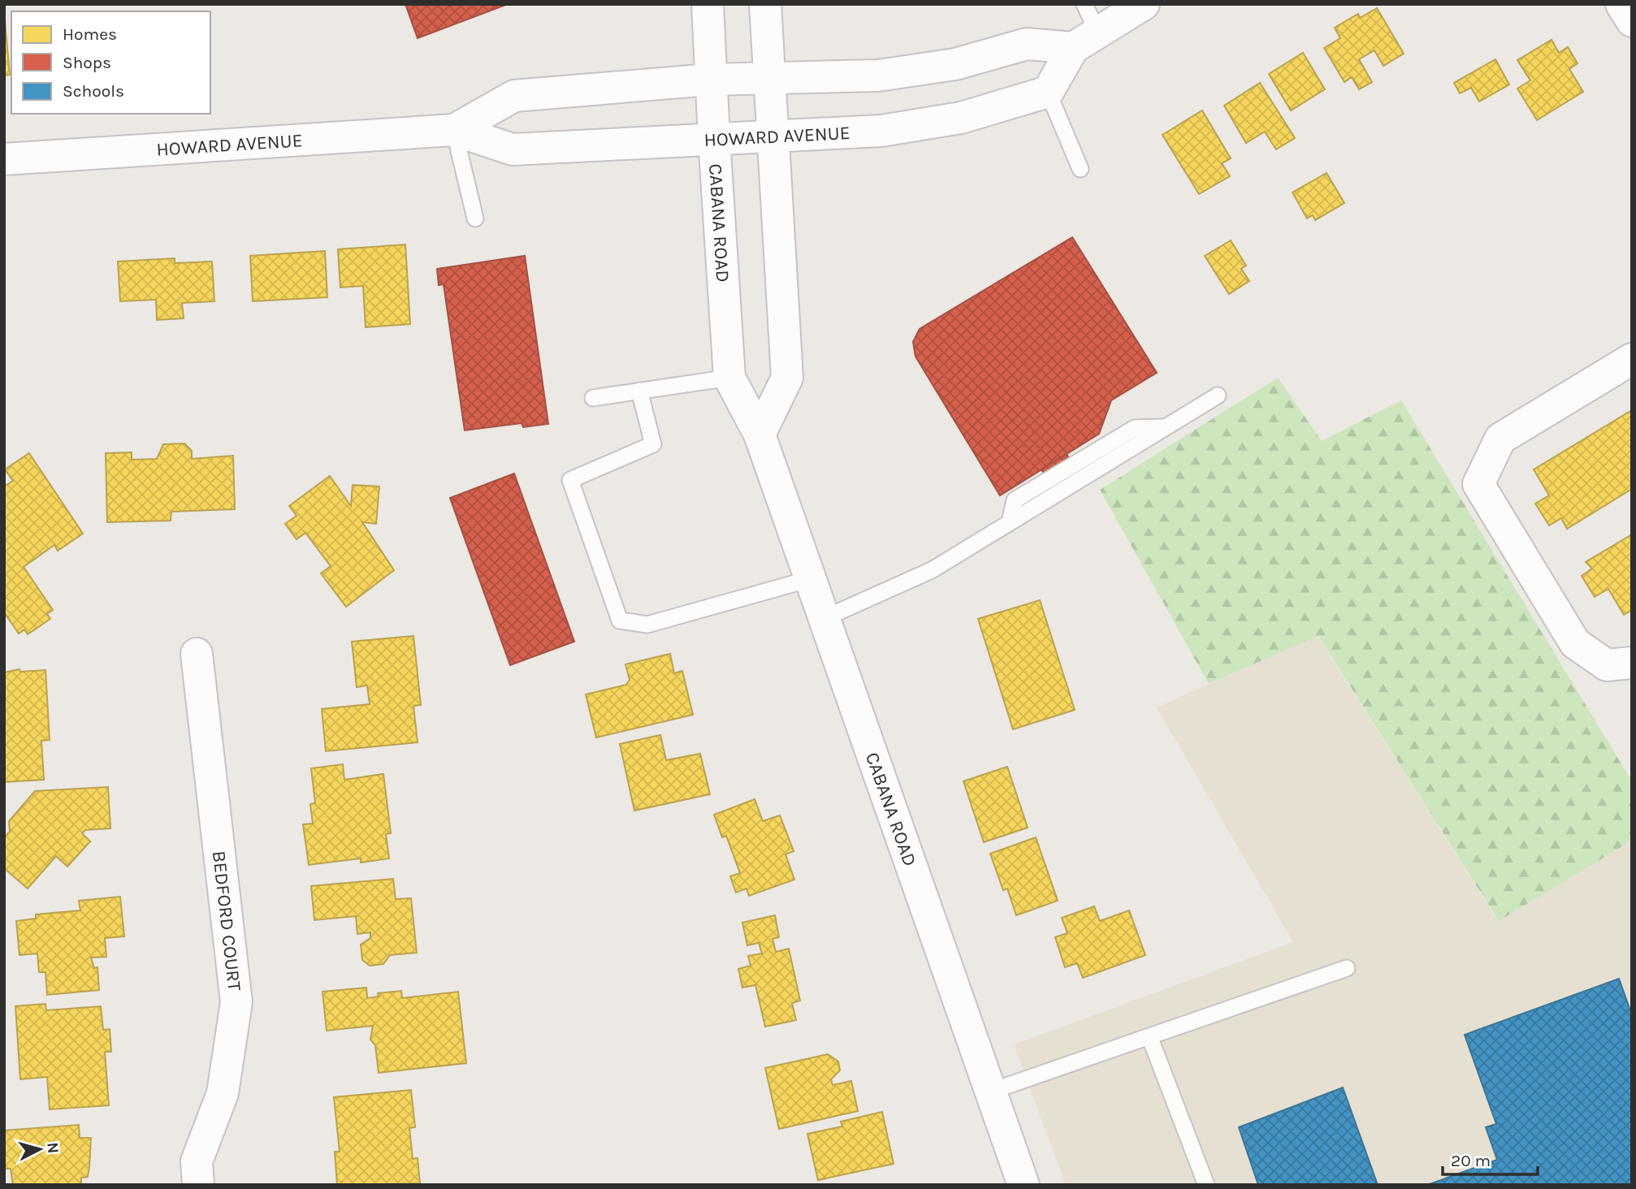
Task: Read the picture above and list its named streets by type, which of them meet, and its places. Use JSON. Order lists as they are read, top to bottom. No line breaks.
{"streets":{"street":["HOWARD AVENUE","CABANA ROAD","BEDFORD COURT"]},"crossings":[["HOWARD AVENUE","CABANA ROAD"]],"legend":["Homes","Shops","Schools"],"scale_bar":"20 m","north":"right"}
